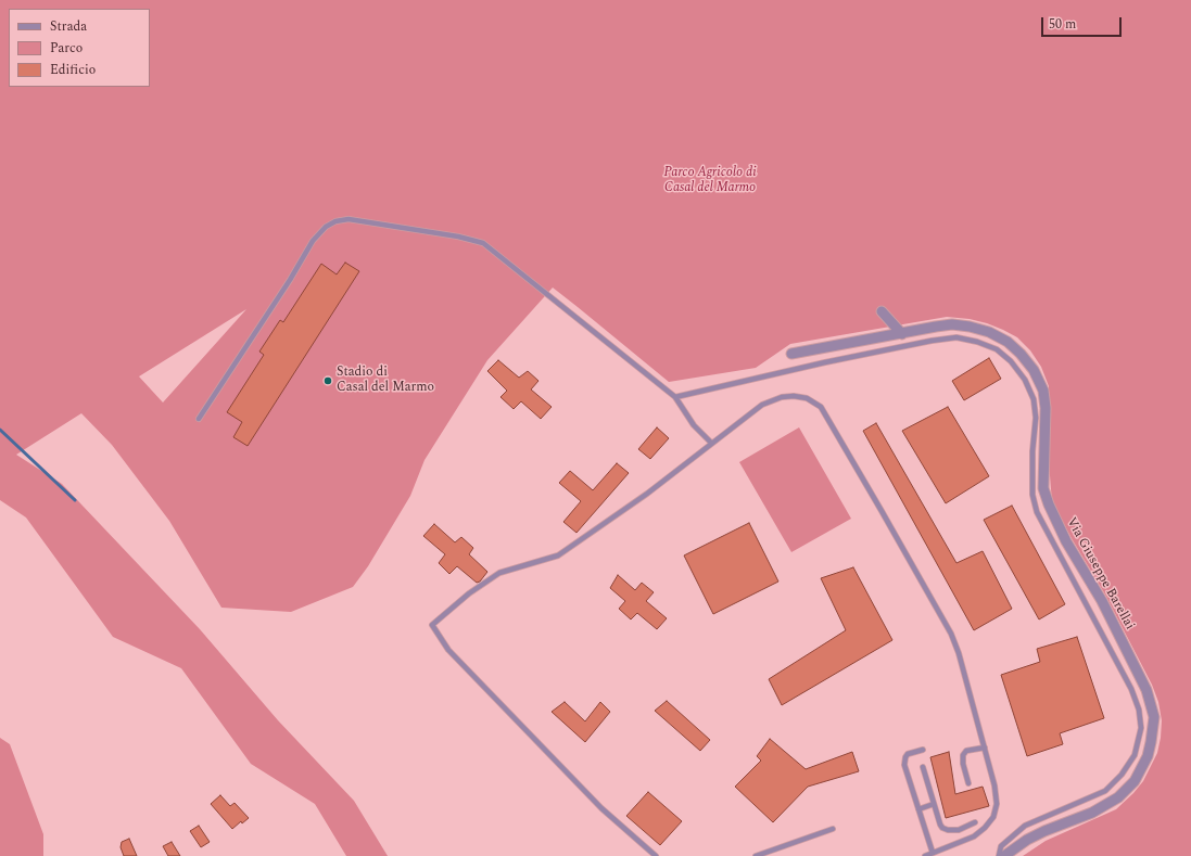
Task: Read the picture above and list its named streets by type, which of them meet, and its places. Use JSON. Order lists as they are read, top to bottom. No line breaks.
{"streets":{"street":["Via Giuseppe Barellai"]},"parks":["Parco Agricolo di Casal del Marmo"],"places":["Stadio di Casal del Marmo"],"legend":["Strada","Parco","Edificio"],"scale_bar":"50 m"}
